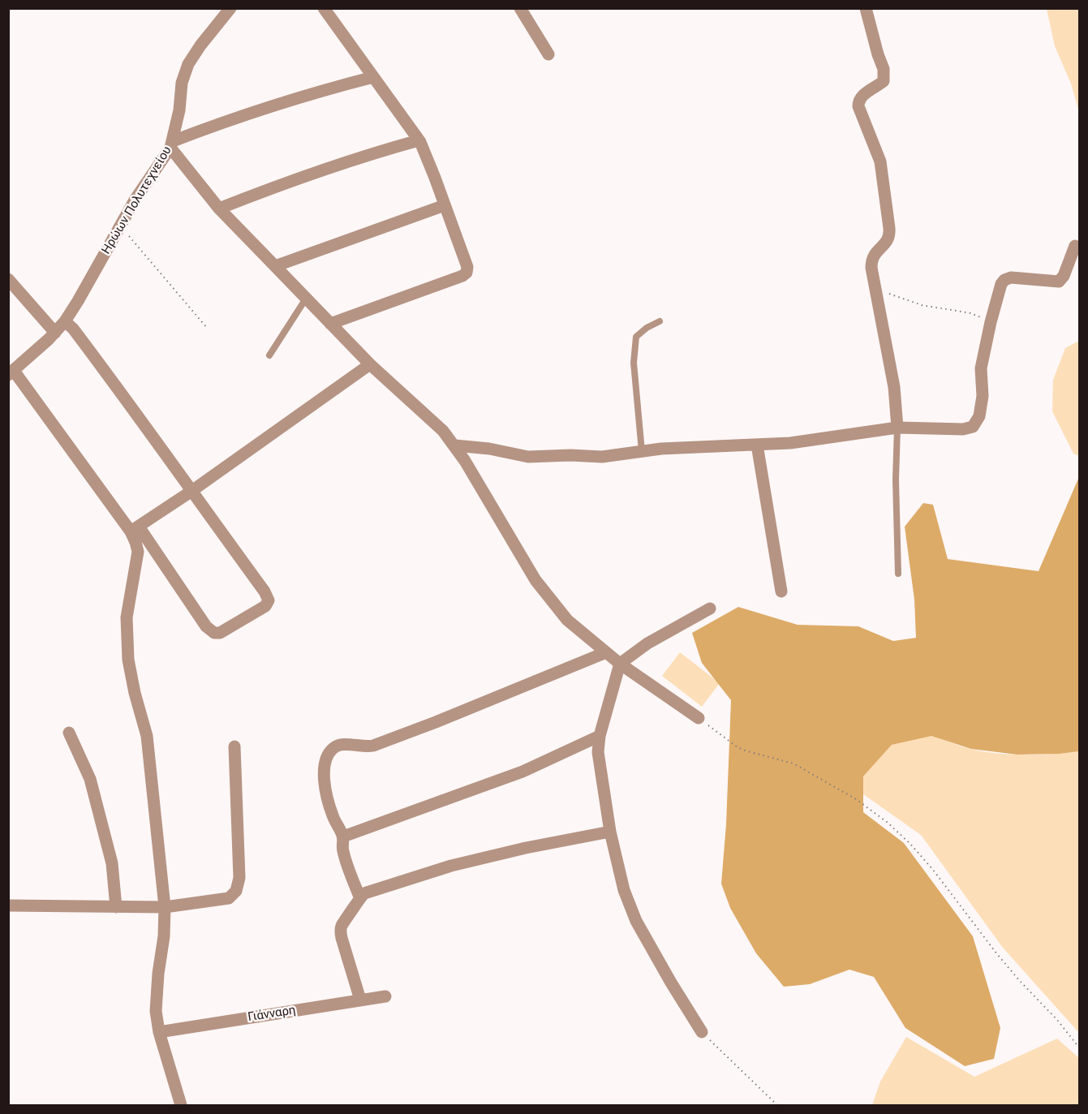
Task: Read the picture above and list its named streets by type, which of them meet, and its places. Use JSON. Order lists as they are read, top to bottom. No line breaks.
{"streets":{"street":["Ηρώων Πολυτεχνείου","Γιάνναρη"]}}
